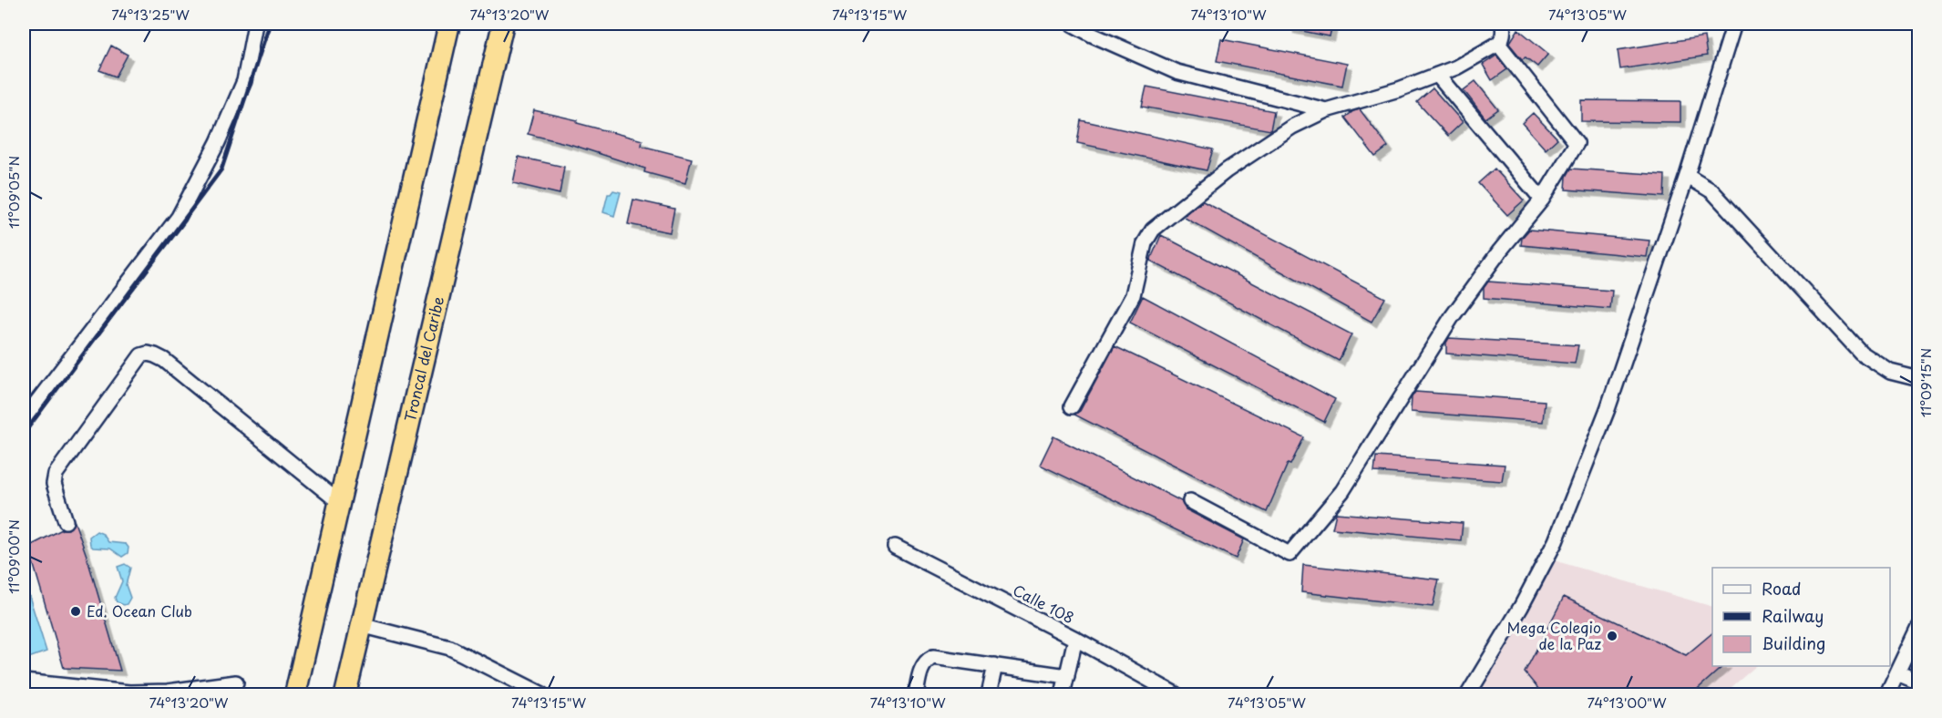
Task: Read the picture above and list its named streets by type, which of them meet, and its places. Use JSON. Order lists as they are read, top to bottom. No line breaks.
{"streets":{"highway":["Troncal del Caribe"],"street":["Calle 108"]},"places":["Ed. Ocean Club","Mega Colegio de la Paz"],"legend":["Road","Railway","Building"],"coordinates":["74°13'25\"W","74°13'20\"W","74°13'15\"W","74°13'10\"W","74°13'05\"W","11°09'05\"N","11°09'15\"N","11°09'00\"N","74°13'00\"W"]}
